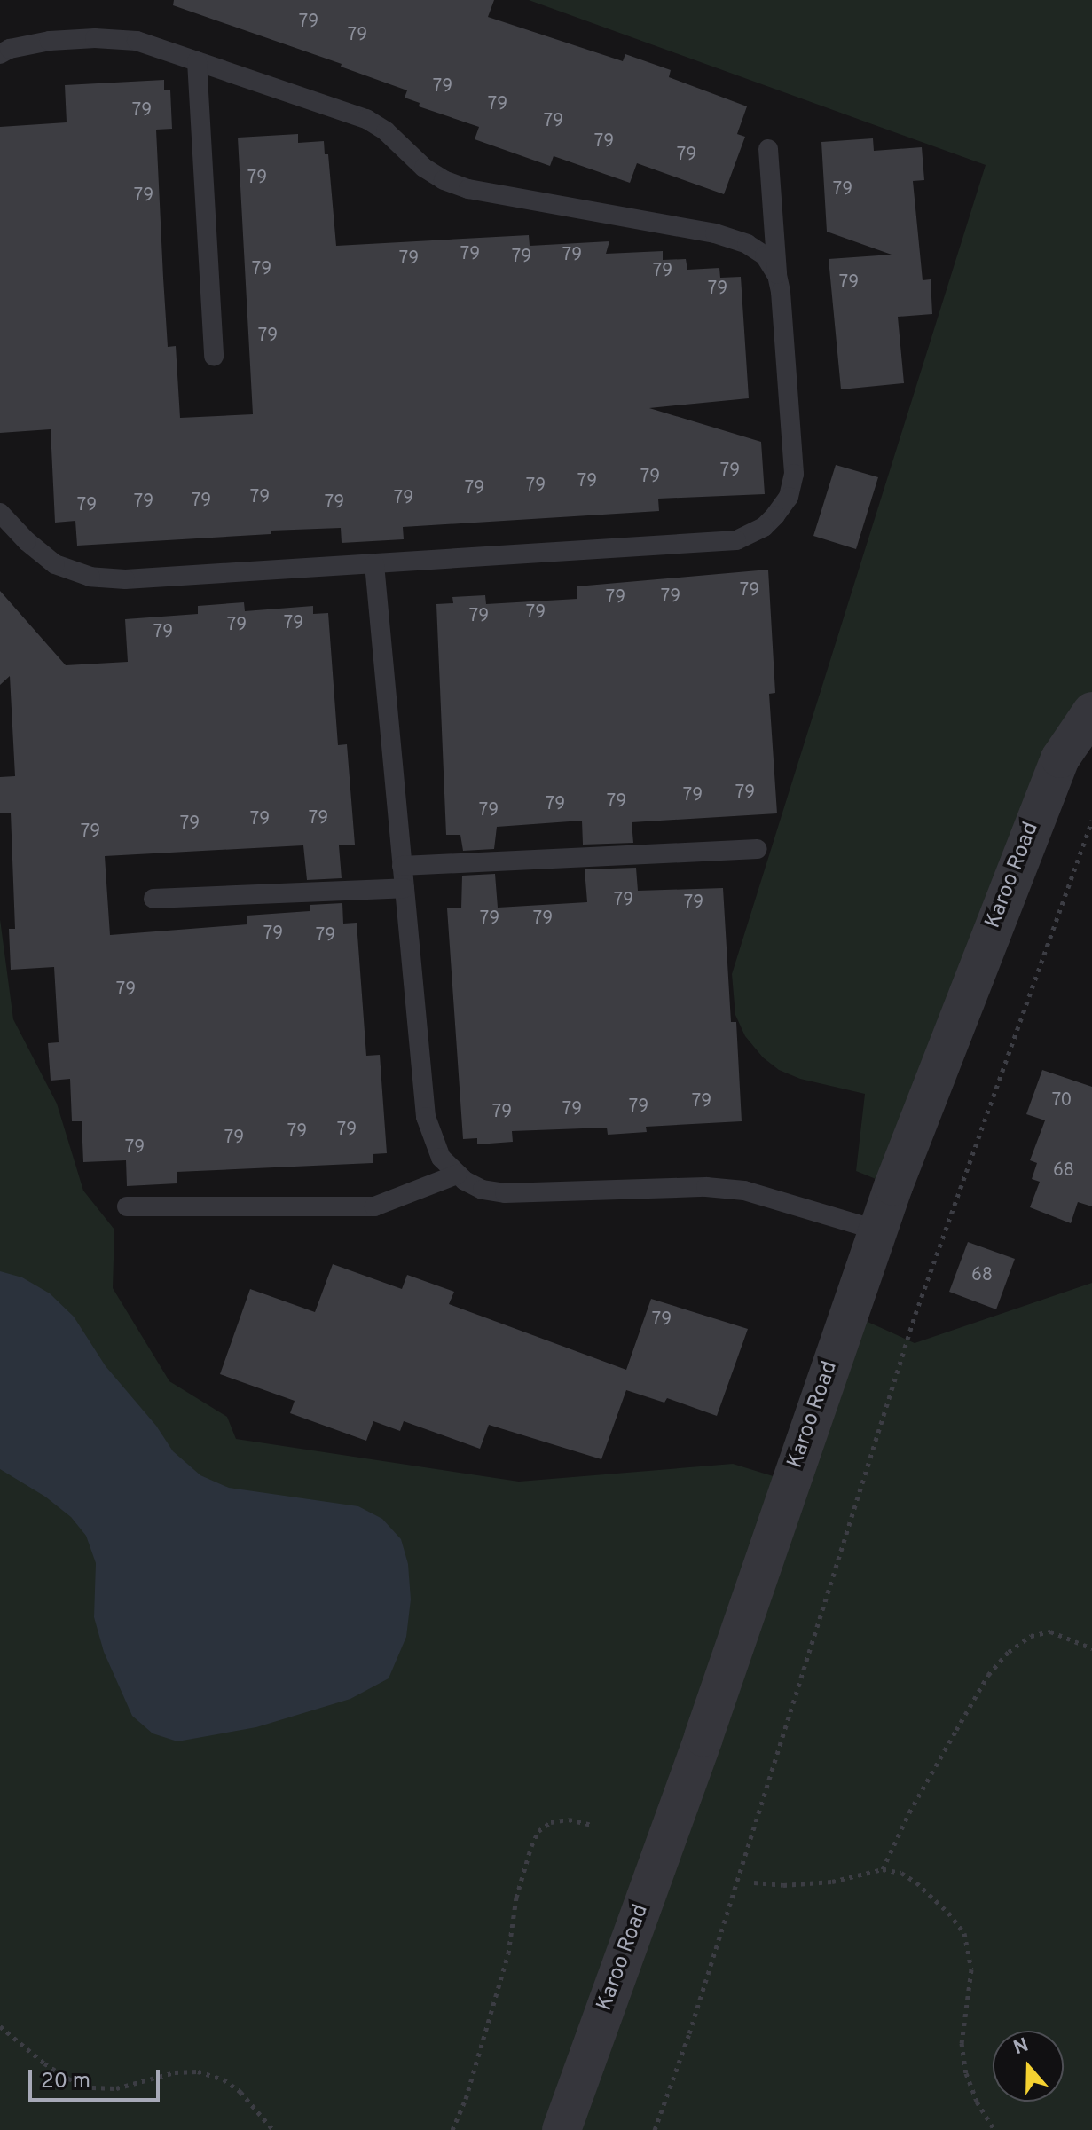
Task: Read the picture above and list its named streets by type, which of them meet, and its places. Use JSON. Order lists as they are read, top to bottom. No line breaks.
{"streets":{"street":["Karoo Road"]},"house_numbers":["79","79","79","79","79","79","79","79","79","79","79","79","79","79","79","79","79","79","79","79","79","79","79","79","79","79","79","79","79","79","79","79","79","79","79","79","79","79","79","79","79","79","79","79","79","79","79","79","79","79","79","79","79","79","79","70","79","79","79","79","79","79","79","79","68","68","79"],"scale_bar":"20 m","north":"top"}
